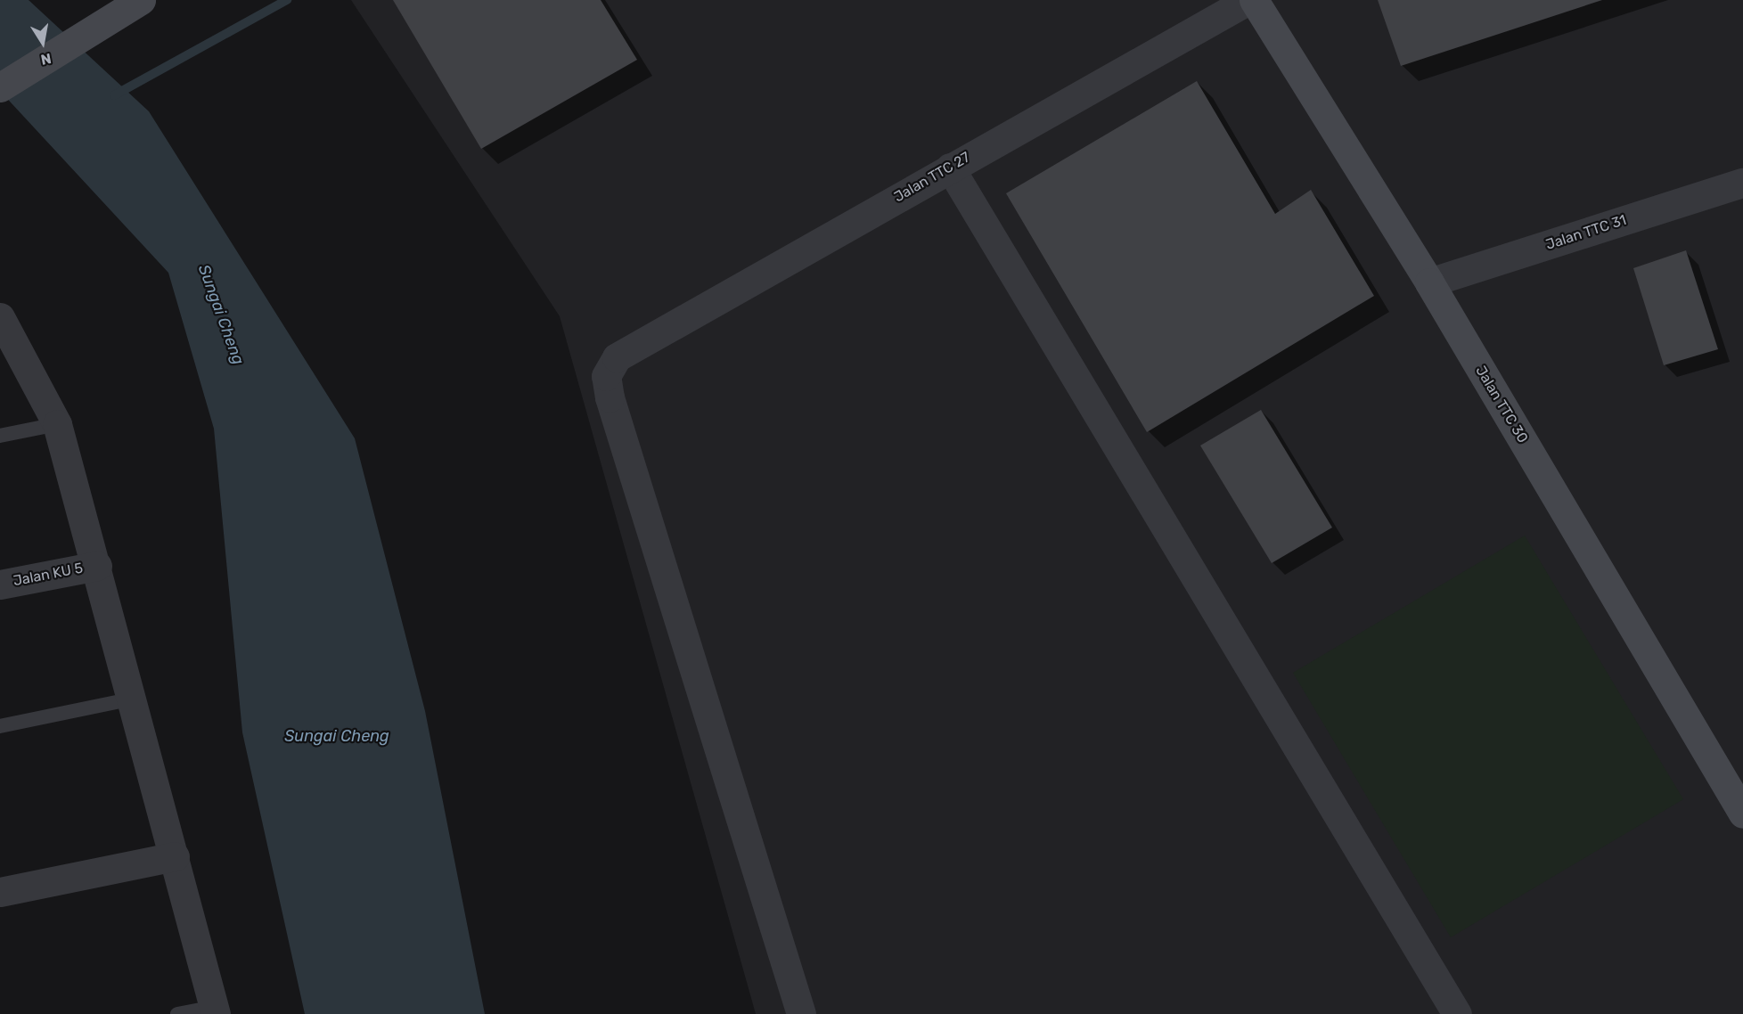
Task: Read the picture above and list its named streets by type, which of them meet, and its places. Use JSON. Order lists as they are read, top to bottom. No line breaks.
{"streets":{"street":["Jalan TTC 27","Jalan TTC 31","Jalan TTC 30","Jalan KU 5"]},"crossings":[["Jalan TTC 31","Jalan TTC 30"]],"water":["Sungai Cheng"],"north":"bottom"}
